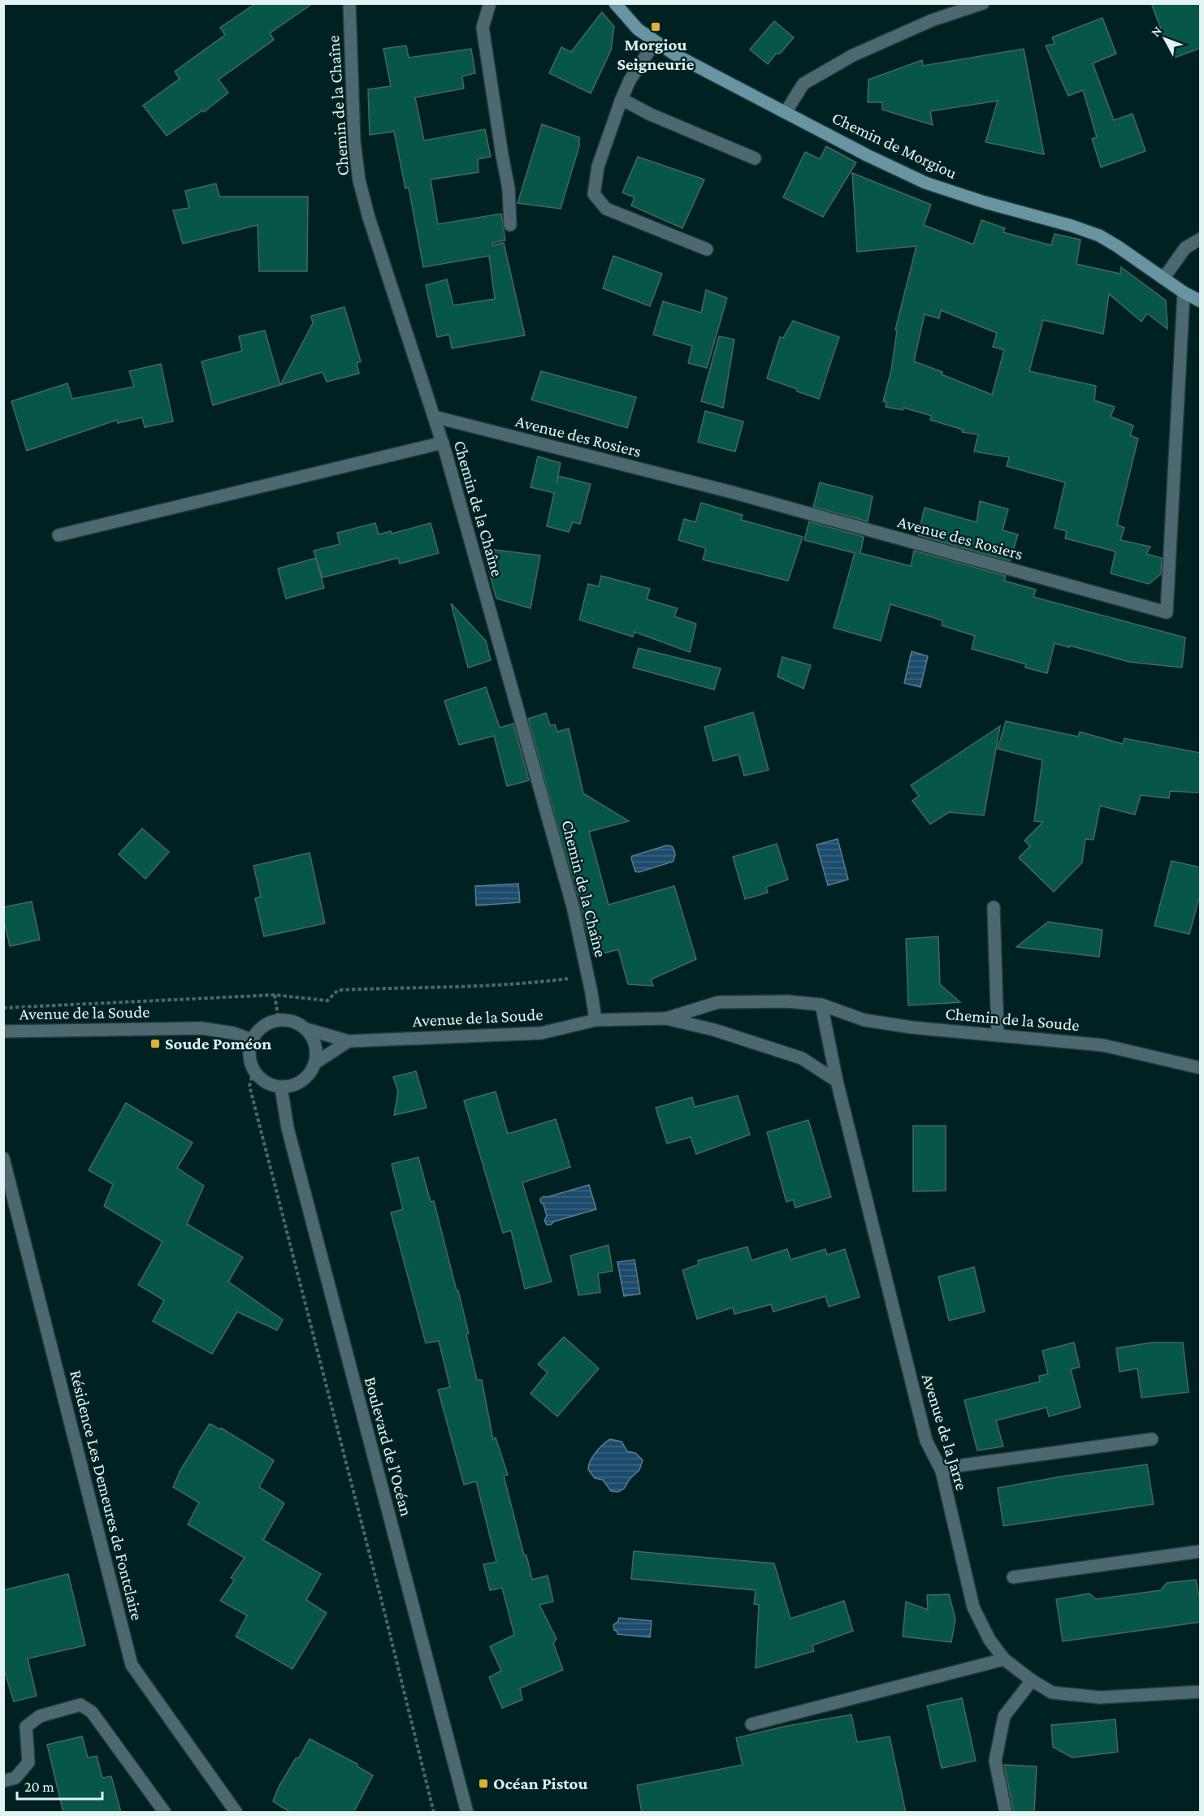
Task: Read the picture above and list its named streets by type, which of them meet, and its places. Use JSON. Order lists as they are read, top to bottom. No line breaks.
{"streets":{"street":["Chemin de la Chaîne","Chemin de Morgiou","Avenue des Rosiers","Avenue de la Soude","Chemin de la Soude","Avenue de la Jarre","Boulevard de l'Océan","Résidence Les Demeures de Fontclaire"]},"crossings":[["Chemin de la Chaîne","Avenue des Rosiers"],["Chemin de la Chaîne","Avenue de la Soude"],["Chemin de Morgiou","Avenue des Rosiers"],["Avenue de la Soude","Chemin de la Soude"],["Avenue de la Soude","Avenue de la Jarre"],["Avenue de la Soude","Boulevard de l'Océan"],["Chemin de la Soude","Avenue de la Jarre"]],"places":{"transit":["Morgiou Seigneurie","Soude Poméon","Océan Pistou"]},"scale_bar":"20 m","north":"top left"}
